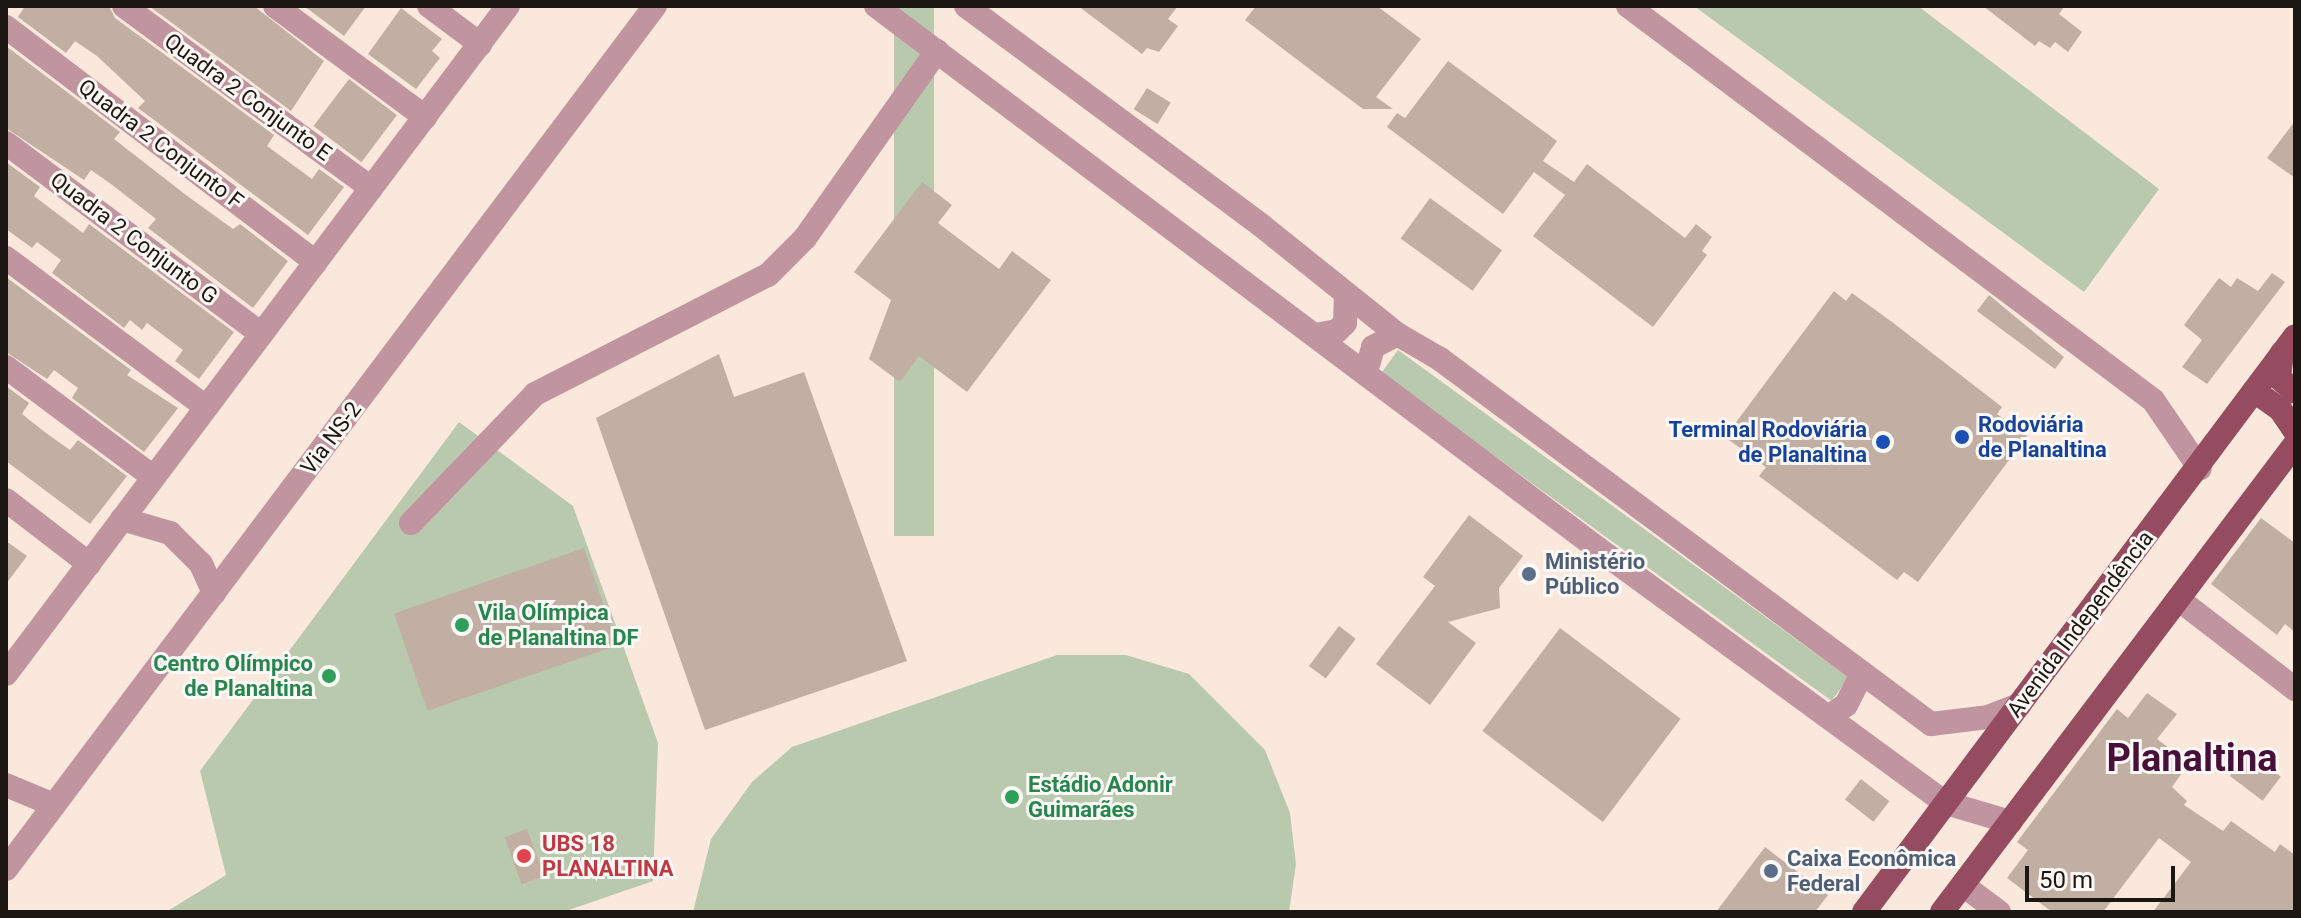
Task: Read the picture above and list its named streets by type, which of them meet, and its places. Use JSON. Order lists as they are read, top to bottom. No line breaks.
{"streets":{"main road":["Avenida Independência"],"street":["Quadra 2 Conjunto E","Quadra 2 Conjunto F","Quadra 2 Conjunto G","Via NS-2"]},"districts":["Planaltina"],"places":["Rodoviária de Planaltina","Terminal Rodoviária de Planaltina","Ministério Público","Vila Olímpica de Planaltina DF","Centro Olímpico de Planaltina","Estádio Adonir Guimarães","UBS 18 PLANALTINA","Caixa Econômica Federal"],"scale_bar":"50 m"}
